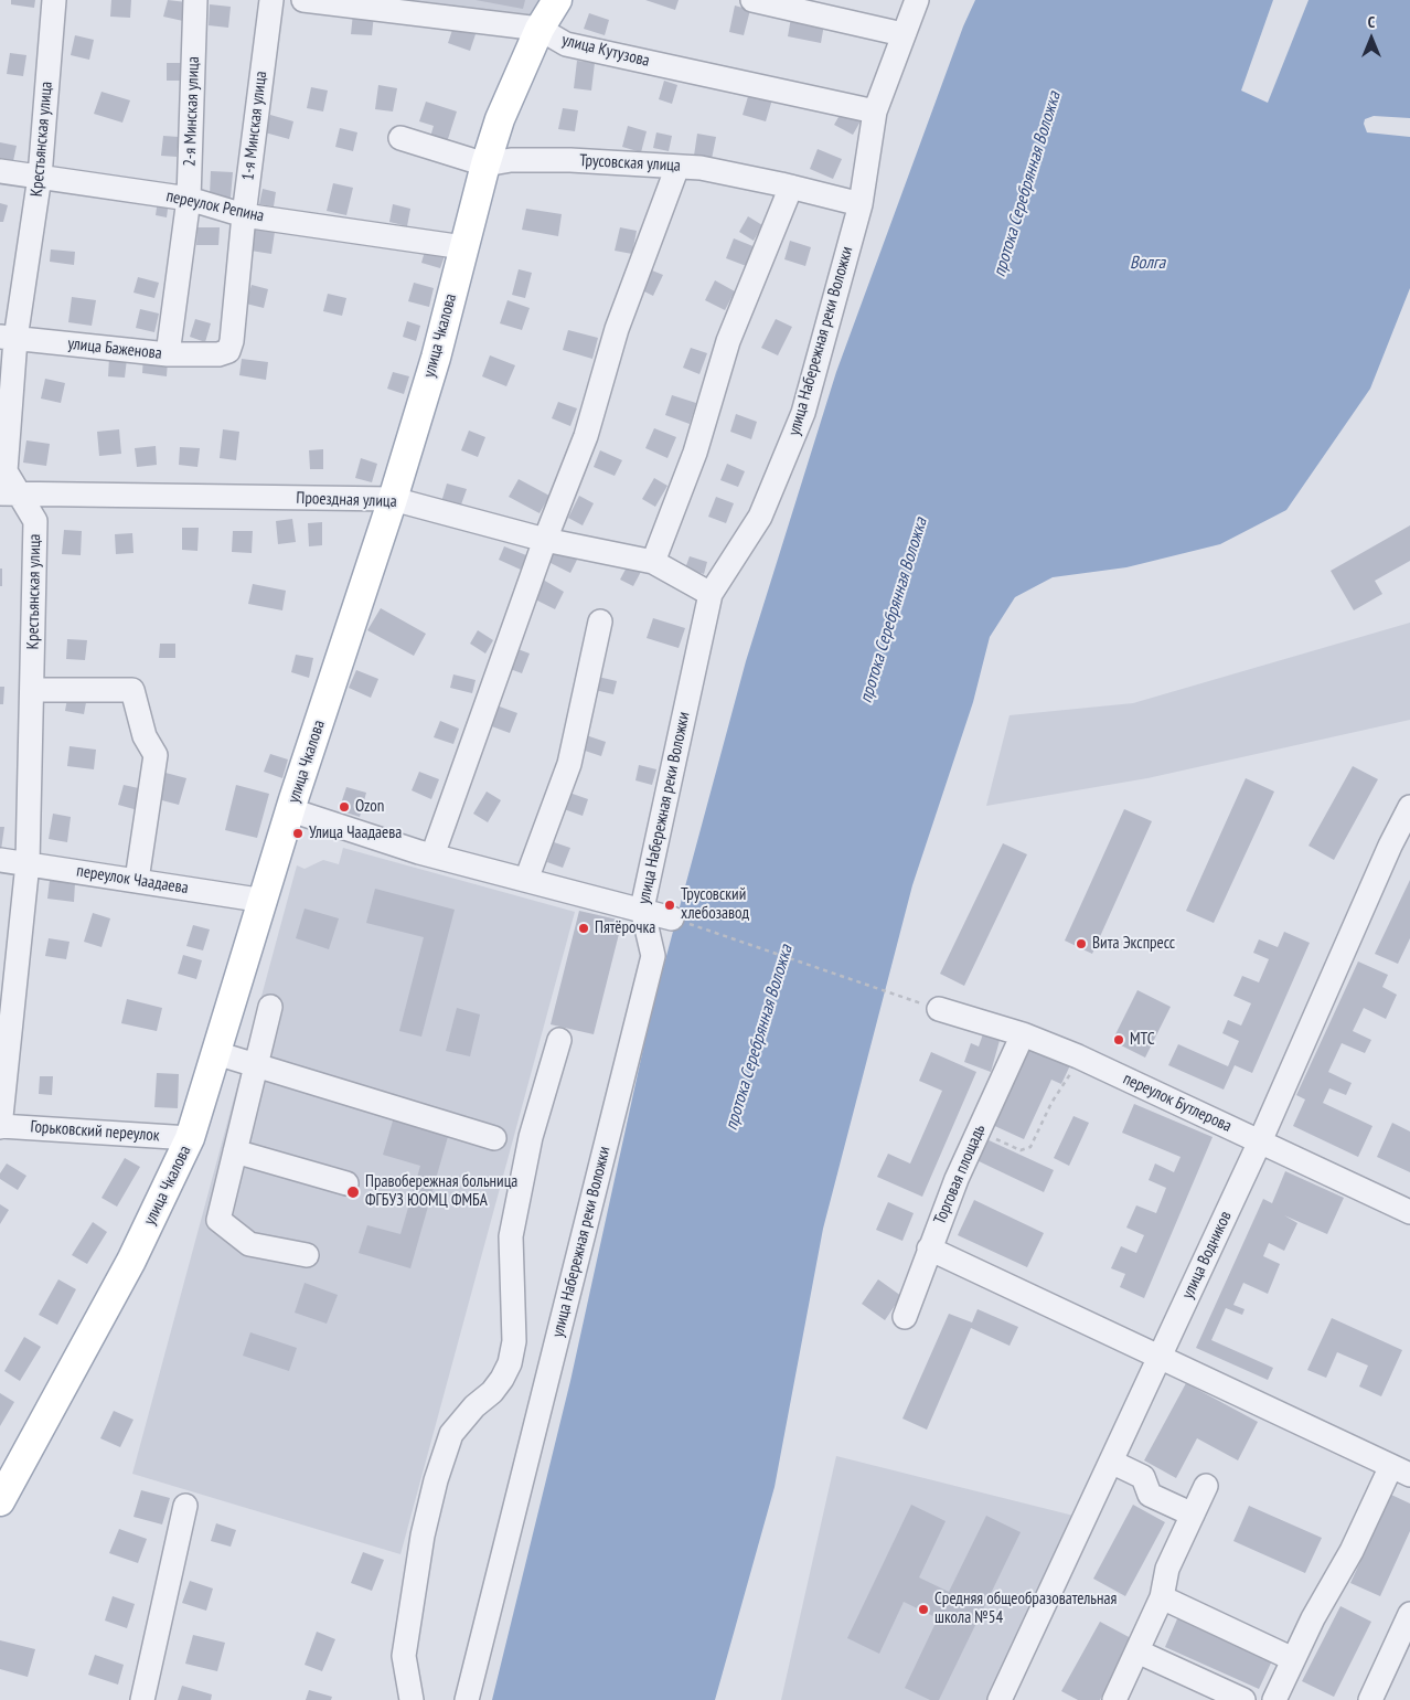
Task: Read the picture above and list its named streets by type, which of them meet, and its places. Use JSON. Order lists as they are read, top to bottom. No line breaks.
{"streets":{"main road":["улица Чкалова"],"street":["улица Кутузова","2-я Минская улица","1-я Минская улица","Крестьянская улица","Трусовская улица","переулок Репина","улица Набережная реки Воложки","улица Баженова","Проездная улица","переулок Чаадаева","переулок Бутлерова","Горьковский переулок","Торговая площадь","улица Водников"]},"crossings":[["улица Кутузова","улица Чкалова"],["улица Кутузова","улица Набережная реки Воложки"],["2-я Минская улица","переулок Репина"],["2-я Минская улица","улица Баженова"],["1-я Минская улица","переулок Репина"],["1-я Минская улица","улица Баженова"],["Крестьянская улица","переулок Репина"],["Крестьянская улица","улица Баженова"],["Крестьянская улица","Проездная улица"],["Крестьянская улица","переулок Чаадаева"],["Крестьянская улица","Горьковский переулок"],["Трусовская улица","улица Чкалова"],["Трусовская улица","улица Набережная реки Воложки"],["переулок Репина","улица Чкалова"],["улица Чкалова","Проездная улица"],["улица Чкалова","переулок Чаадаева"],["улица Чкалова","Горьковский переулок"],["улица Набережная реки Воложки","Проездная улица"],["переулок Бутлерова","Торговая площадь"],["переулок Бутлерова","улица Водников"]],"water":["протока Серебрянная Воложка","Волга"],"places":["Ozon","Улица Чаадаева","Трусовский хлебозавод","Пятёрочка","Вита Экспресс","МТС","Правобережная больница ФГБУЗ ЮОМЦ ФМБА","Средняя общеобразовательная школа №54"],"north":"top"}
